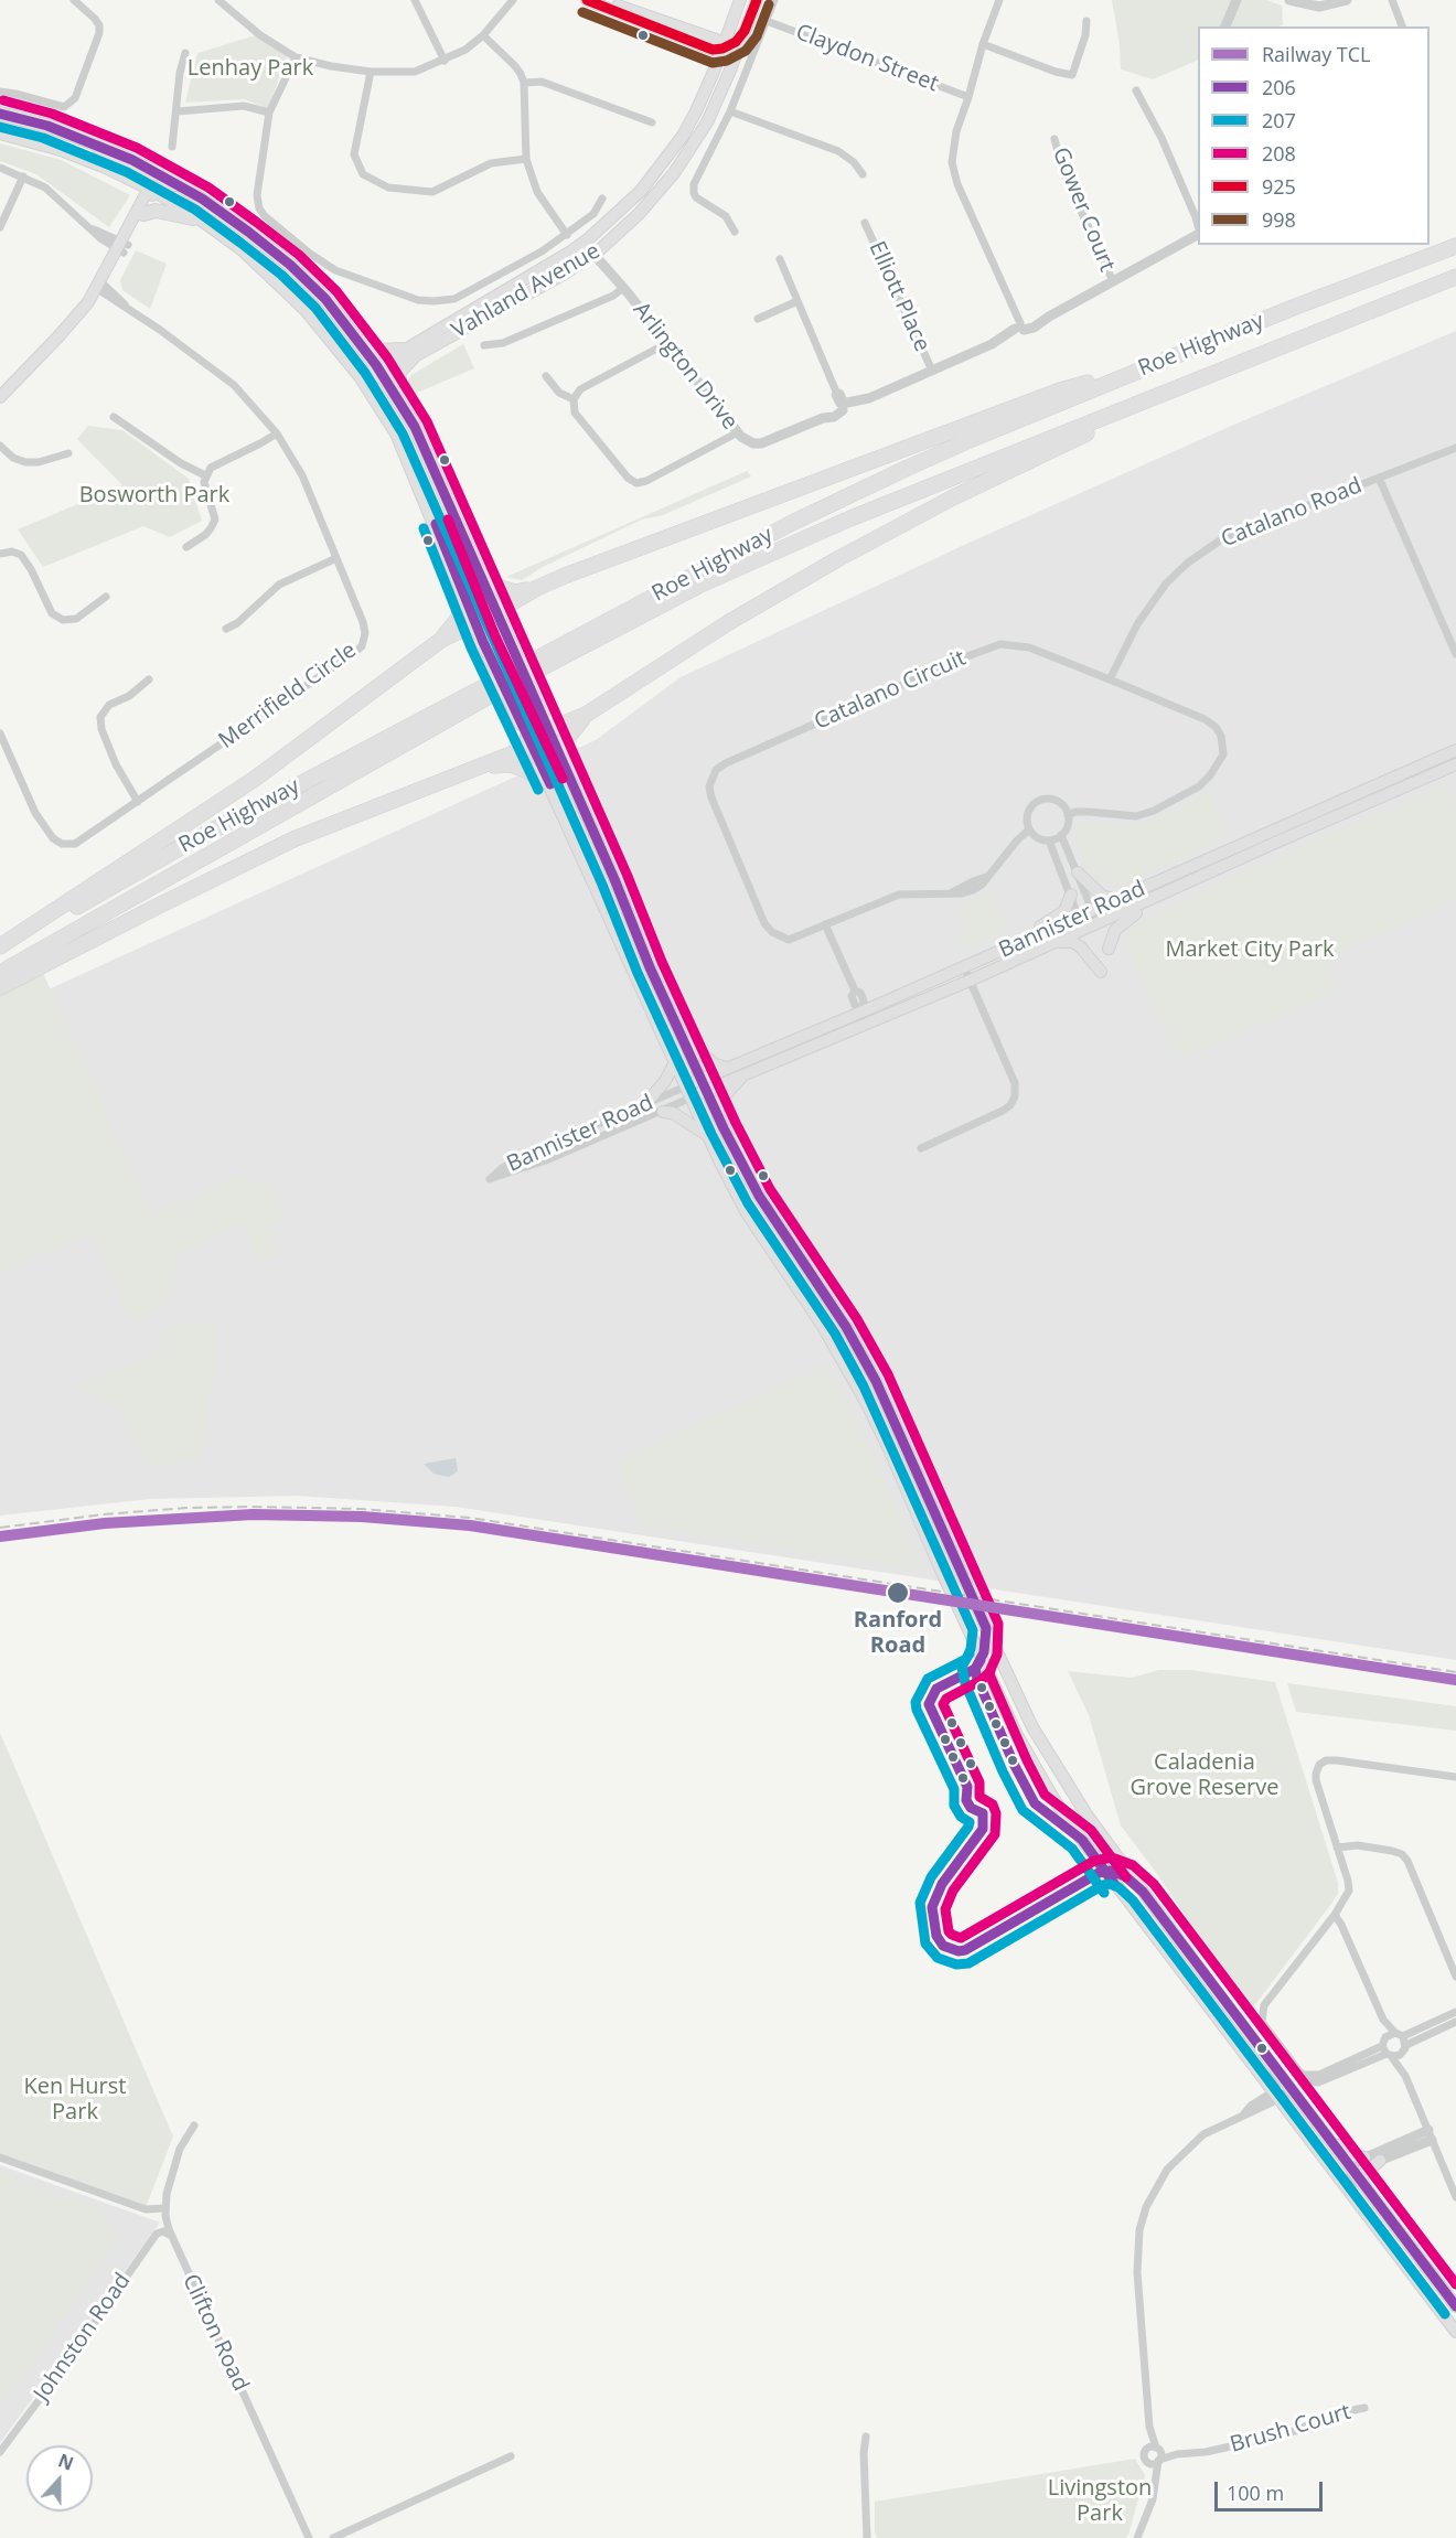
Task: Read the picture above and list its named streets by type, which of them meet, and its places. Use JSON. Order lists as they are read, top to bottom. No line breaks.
{"streets":{"highway":["Roe Highway"],"main road":["Vahland Avenue","Bannister Road"],"street":["Claydon Street","Gower Court","Elliott Place","Arlington Drive","Catalano Road","Catalano Circuit","Merrifield Circle","Clifton Road","Johnston Road","Brush Court"]},"crossings":[["Gower Court","Arlington Drive"],["Vahland Avenue","Arlington Drive"],["Elliott Place","Arlington Drive"],["Catalano Road","Catalano Circuit"],["Clifton Road","Johnston Road"]],"parks":["Lenhay Park","Bosworth Park","Market City Park","Caladenia Grove Reserve","Ken Hurst Park","Livingston Park"],"places":["Ranford Road"],"lines":["transit line 925","transit line 998","transit line 208","transit line 206","transit line 207","rail line TCL"],"legend":["Railway TCL","206","207","208","925","998"],"scale_bar":"100 m","north":"top"}
